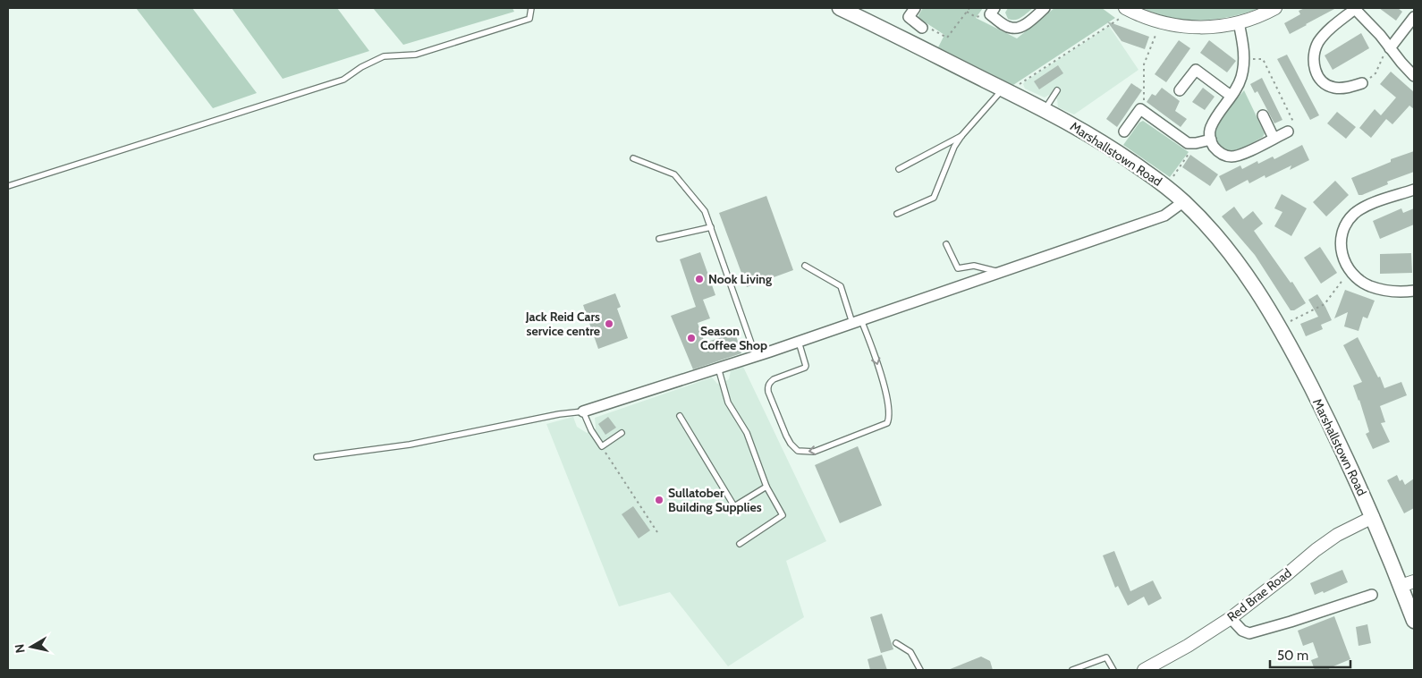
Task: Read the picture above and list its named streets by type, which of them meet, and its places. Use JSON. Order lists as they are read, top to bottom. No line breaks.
{"streets":{"main road":["Marshallstown Road"],"street":["Red Brae Road"]},"crossings":[["Marshallstown Road","Red Brae Road"]],"places":["Nook Living","Jack Reid Cars service centre","Season Coffee Shop","Sullatober Building Supplies"],"scale_bar":"50 m","north":"left"}
